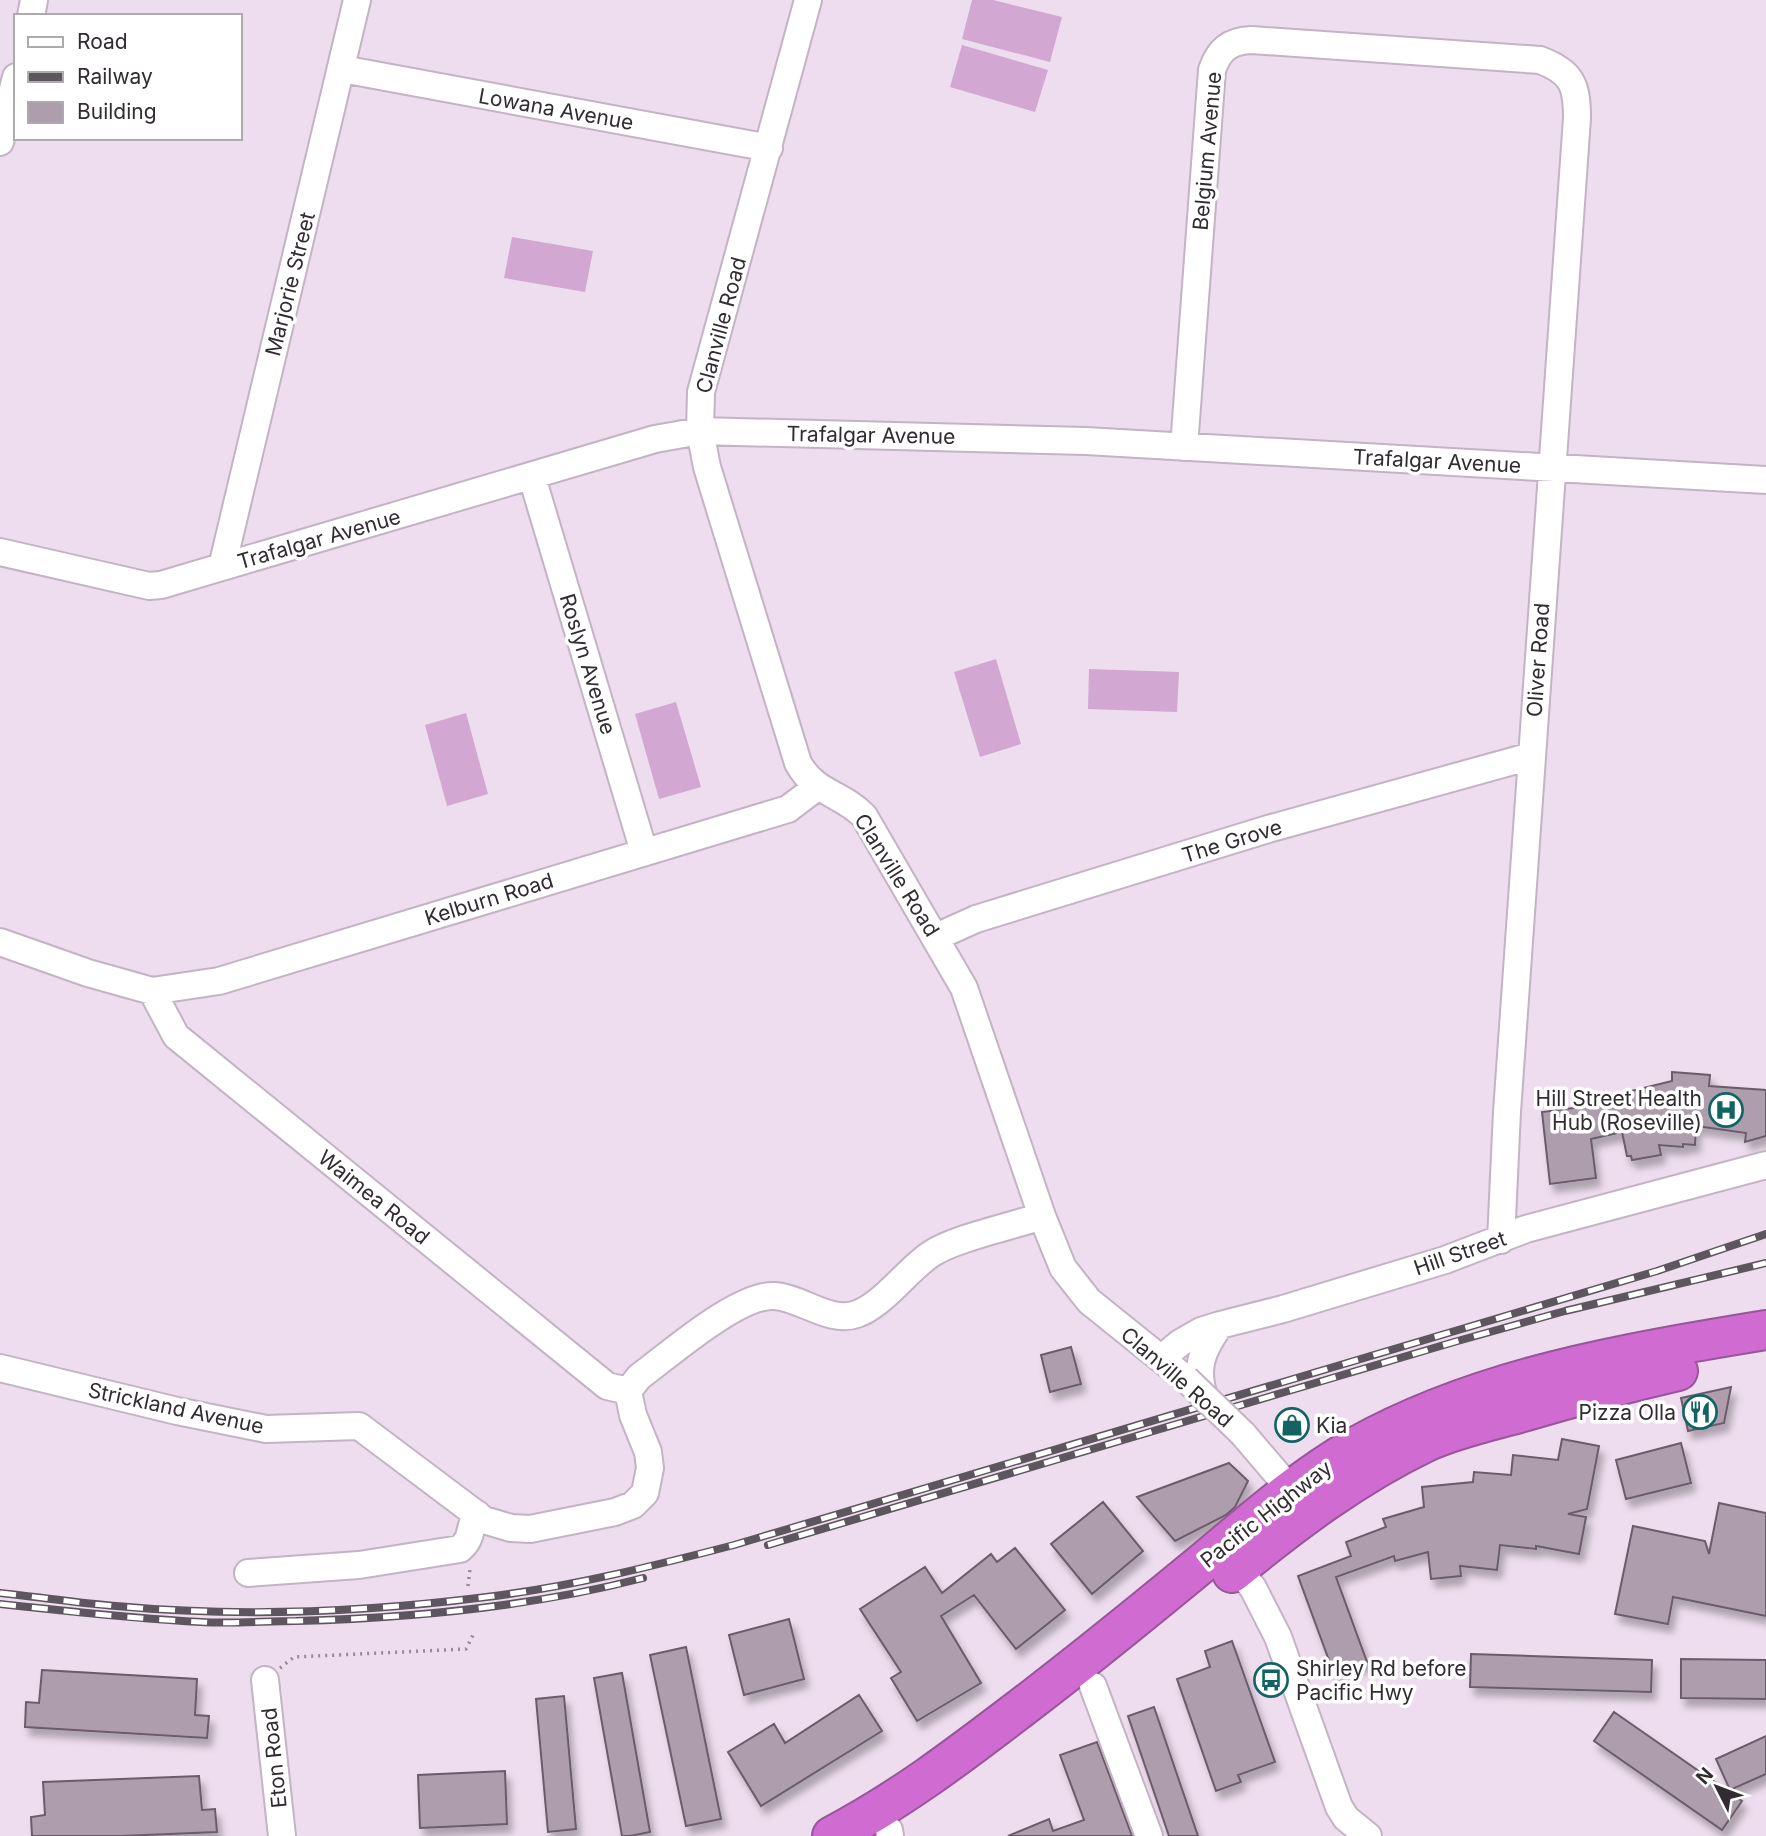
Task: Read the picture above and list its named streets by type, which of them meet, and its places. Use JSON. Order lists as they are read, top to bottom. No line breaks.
{"streets":{"highway":["Pacific Highway"],"street":["Lowana Avenue","Belgium Avenue","Marjorie Street","Clanville Road","Trafalgar Avenue","Oliver Road","Roslyn Avenue","The Grove","Kelburn Road","Waimea Road","Hill Street","Strickland Avenue","Eton Road"]},"crossings":[["Lowana Avenue","Marjorie Street"],["Lowana Avenue","Clanville Road"],["Belgium Avenue","Trafalgar Avenue"],["Belgium Avenue","Oliver Road"],["Marjorie Street","Trafalgar Avenue"],["Clanville Road","Trafalgar Avenue"],["Clanville Road","The Grove"],["Clanville Road","Kelburn Road"],["Clanville Road","Hill Street"],["Clanville Road","Pacific Highway"],["Trafalgar Avenue","Oliver Road"],["Trafalgar Avenue","Roslyn Avenue"],["Oliver Road","The Grove"],["Oliver Road","Hill Street"],["Roslyn Avenue","Kelburn Road"],["Kelburn Road","Waimea Road"],["Waimea Road","Strickland Avenue"]],"places":{"hospital":["Hill Street Health Hub (Roseville)"],"restaurant":["Pizza Olla"],"shop":["Kia"],"bus stop":["Shirley Rd before Pacific Hwy"]},"legend":["Road","Railway","Building"],"north":"top left"}
